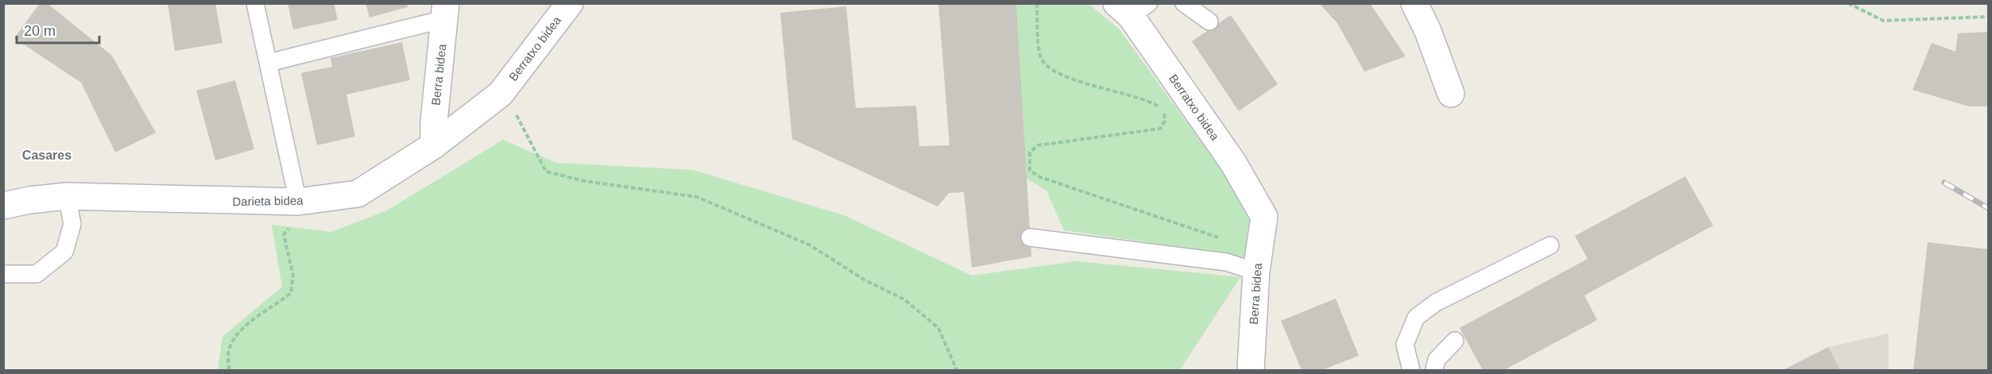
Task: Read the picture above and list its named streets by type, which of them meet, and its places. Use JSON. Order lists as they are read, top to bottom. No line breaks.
{"streets":{"street":["Berratxo bidea","Berra bidea","Darieta bidea"]},"crossings":[["Berratxo bidea","Berra bidea"],["Berratxo bidea","Darieta bidea"],["Berra bidea","Darieta bidea"]],"districts":["Casares"],"scale_bar":"20 m"}
